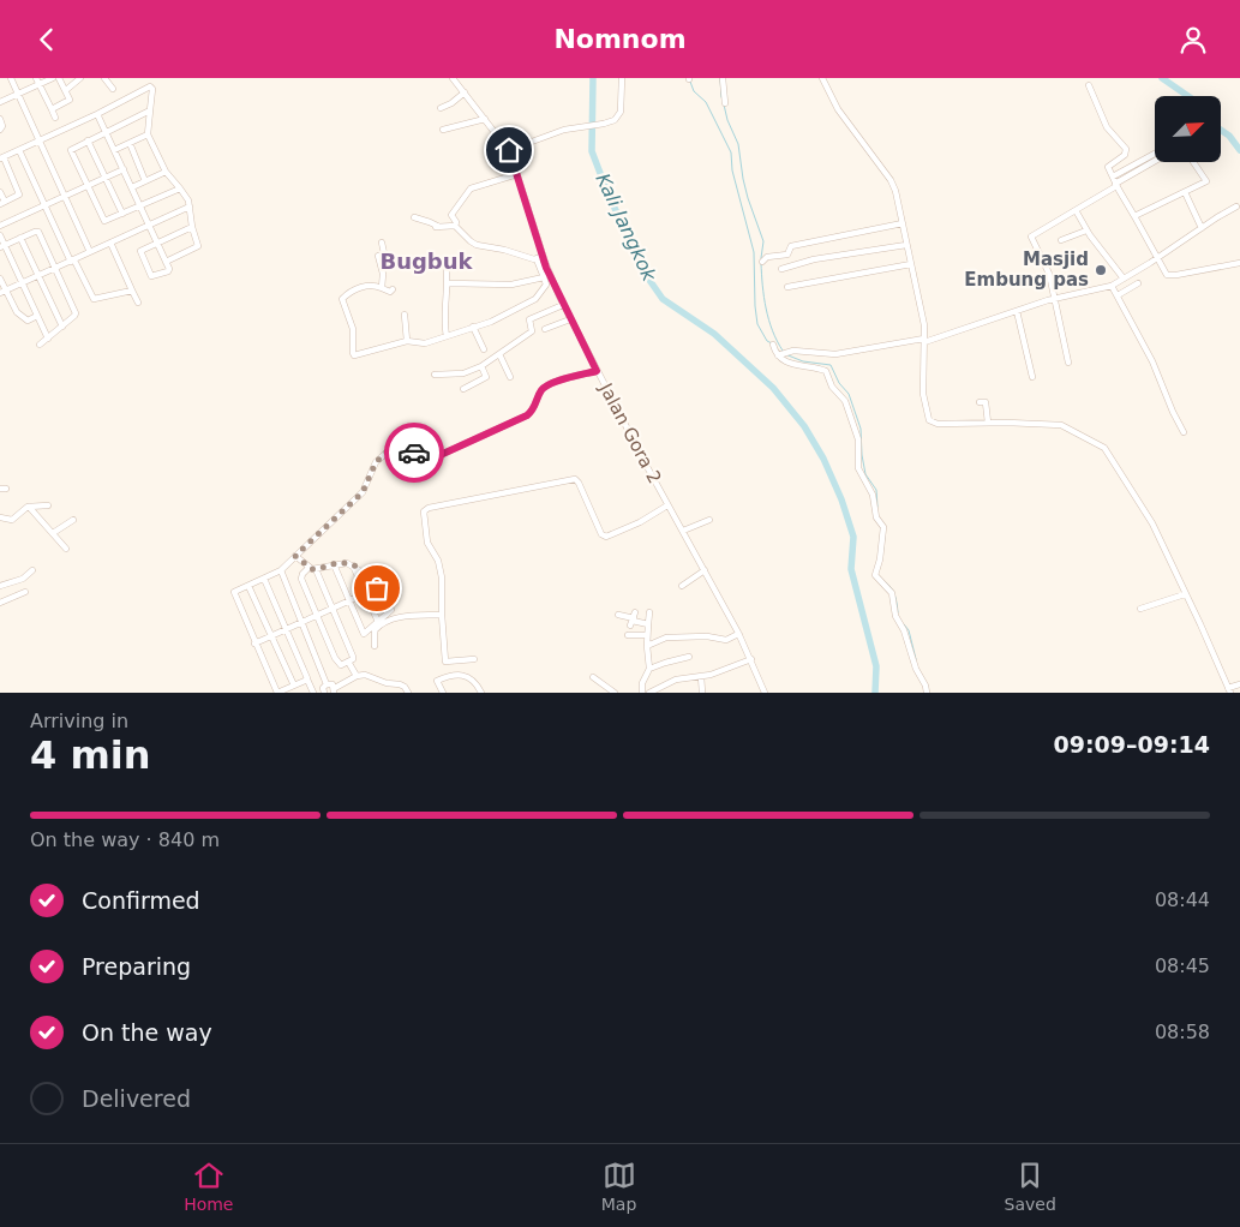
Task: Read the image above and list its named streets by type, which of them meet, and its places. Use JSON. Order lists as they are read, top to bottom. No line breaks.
{"streets":{"street":["Jalan Gora 2"]},"districts":["Bugbuk"],"water":["Kali Jangkok"],"places":["Masjid Embung pas"],"north":"top right","page":{"header":"Nomnom","heading":["4 min","Arriving in","09:09–09:14"],"bar":"On the way · 840 m","list":[["Confirmed","08:44"],["Preparing","08:45"],["On the way","08:58"],"Delivered"],"tabs":["Home","Map","Saved"]}}
